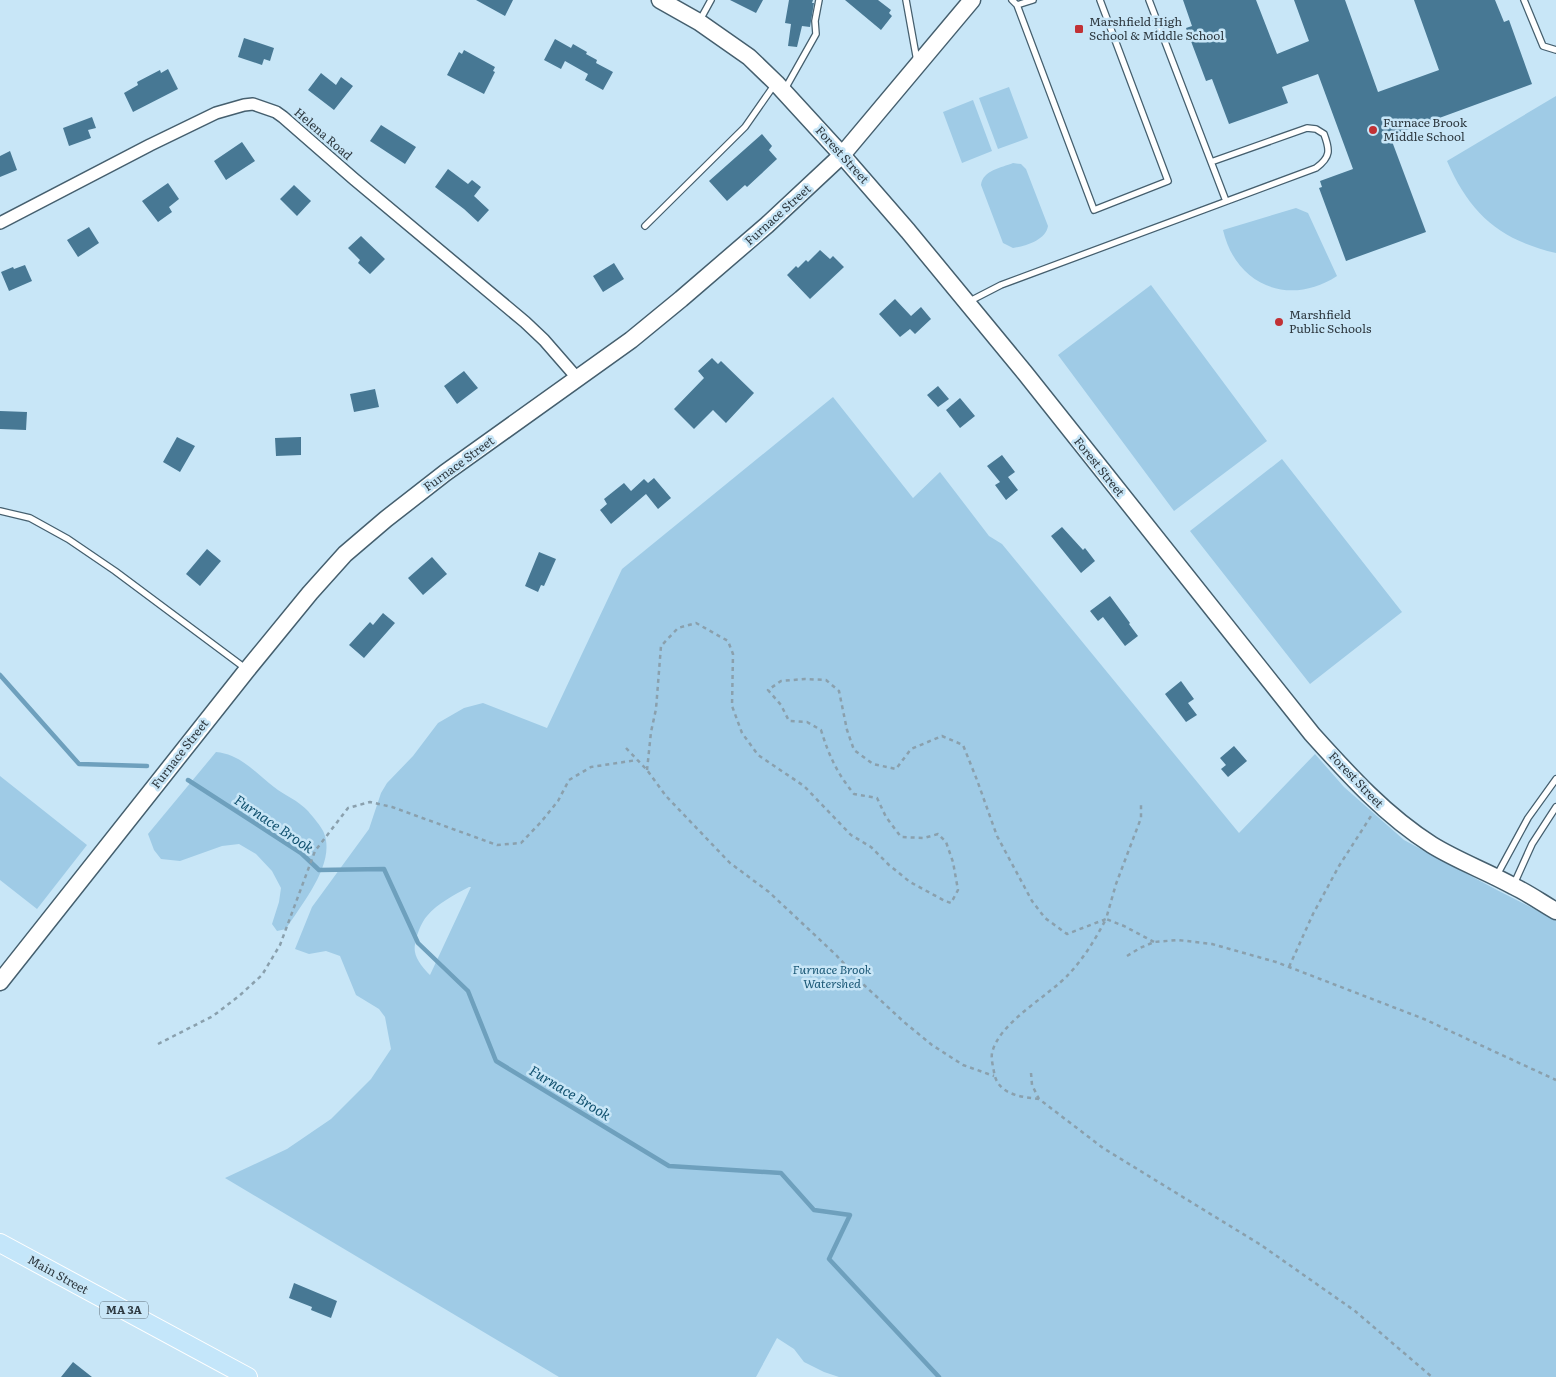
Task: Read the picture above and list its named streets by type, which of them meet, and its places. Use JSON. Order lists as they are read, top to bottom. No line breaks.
{"streets":{"main road":["Forest Street","Furnace Street","Main Street","MA 3A"],"street":["Helena Road"]},"crossings":[["Helena Road","Furnace Street"],["Forest Street","Furnace Street"]],"water":["Furnace Brook"],"parks":["Furnace Brook Watershed"],"places":{"transit":["Marshfield High School & Middle School"],"other":["Furnace Brook Middle School","Marshfield Public Schools"]}}
